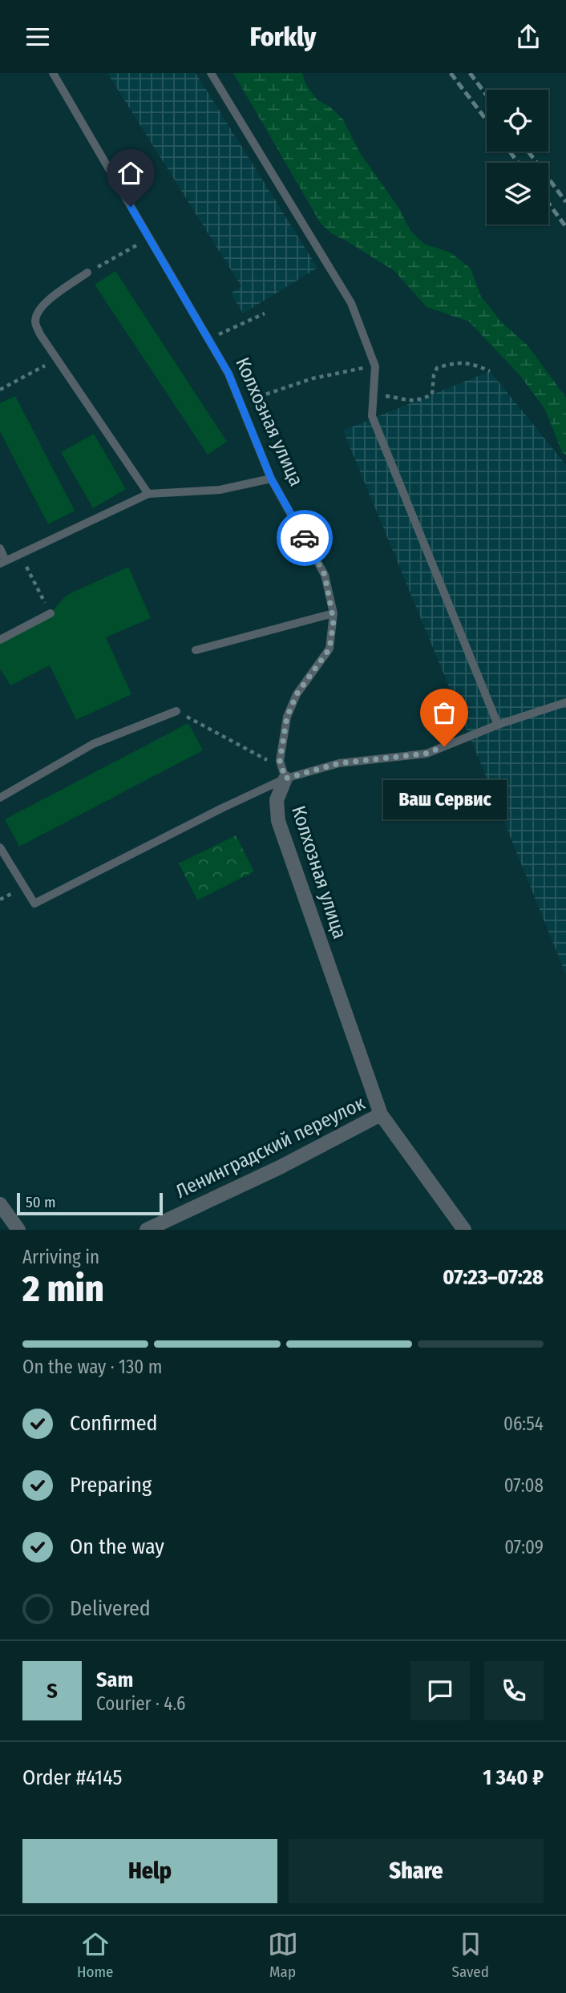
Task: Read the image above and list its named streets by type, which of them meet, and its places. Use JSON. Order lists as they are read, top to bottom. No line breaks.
{"streets":{"street":["Колхозная улица","Ленинградский переулок"]},"crossings":[["Колхозная улица","Ленинградский переулок"]],"places":["Ваш Сервис"],"scale_bar":"50 m","page":{"header":"Forkly","bubble":"Ваш Сервис","scale":"50 m","heading":["2 min","Arriving in","07:23–07:28"],"panel":["Sam","Courier · 4.6","Order #4145","1 340 ₽"],"bar":"On the way · 130 m","list":[["Confirmed","06:54"],["Preparing","07:08"],["On the way","07:09"],"Delivered"],"round":"S","buttons":["Help","Share"],"tabs":["Home","Map","Saved"]}}
